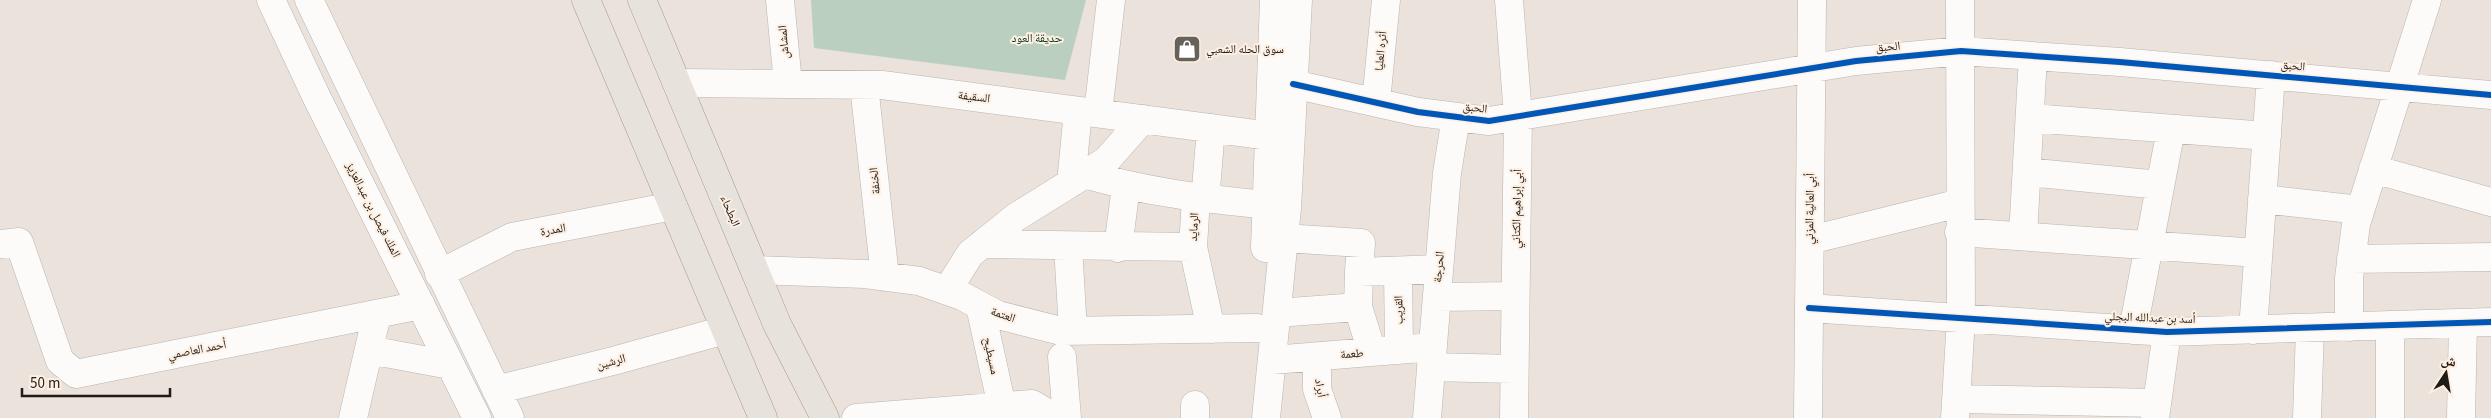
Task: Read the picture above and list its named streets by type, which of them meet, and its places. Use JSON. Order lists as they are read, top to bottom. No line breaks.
{"streets":{"main road":["البطحاء"],"street":["المشاش","الحبق","أثره العليا","السقيفة","الخنفة","أبي إبراهيم الكتاني","أبي العالية المزني","الملك فيصل بن عبدالعزيز","الرمايد","المدرة","الحرجة","القريب","العتمة","أسد بن عبدالله البجلي","أحمد العاصمي","طعمة","مسيطيح","الرشين","أبراد"]},"crossings":[["المشاش","السقيفة"],["الحبق","أثره العليا"],["الحبق","أبي إبراهيم الكتاني"],["الحبق","أبي العالية المزني"],["الحبق","الحرجة"],["السقيفة","الخنفة"],["السقيفة","البطحاء"],["السقيفة","الرمايد"],["الخنفة","العتمة"],["أبي إبراهيم الكتاني","طعمة"],["أبي العالية المزني","أسد بن عبدالله البجلي"],["الملك فيصل بن عبدالعزيز","أحمد العاصمي"],["البطحاء","العتمة"],["الرمايد","العتمة"],["الحرجة","طعمة"],["القريب","طعمة"],["العتمة","مسيطيح"],["طعمة","أبراد"]],"parks":["حديقة العود"],"places":{"shop":["سوق الحله الشعبي"]},"scale_bar":"50 m","north":"top"}
